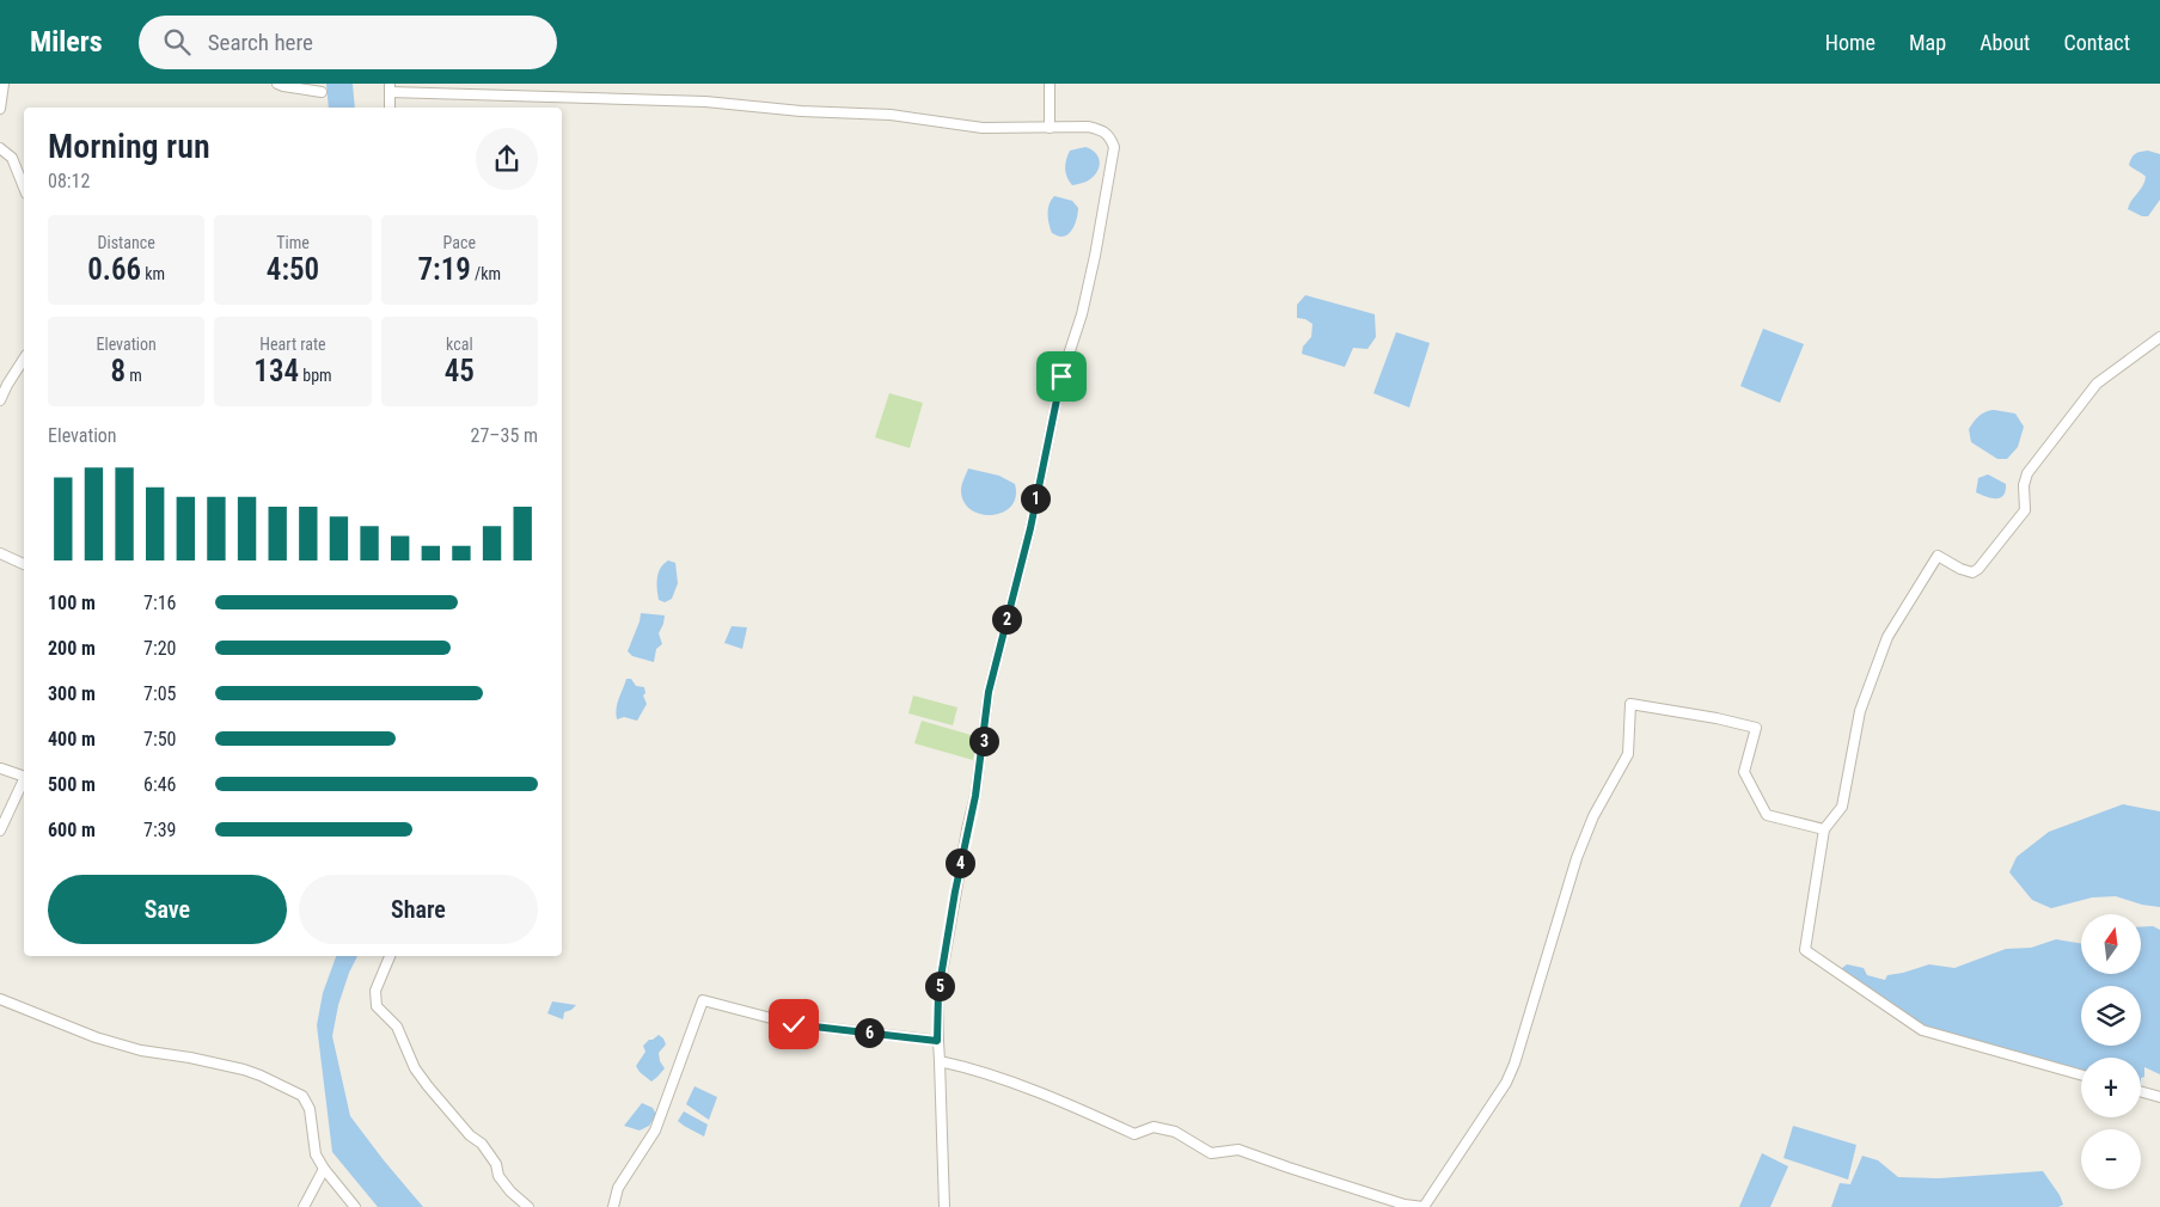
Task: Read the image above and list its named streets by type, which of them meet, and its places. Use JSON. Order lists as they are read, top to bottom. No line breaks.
{"north":"top","page":{"header":"Milers","search":"Search here","nav":["Home","Map","About","Contact"],"heading":["Morning run","08:12"],"stats":[["Distance","0.66 km"],["Time","4:50"],["Pace","7:19 /km"],["Elevation","8 m"],["Heart rate","134 bpm"],["kcal","45"]],"chart":["Elevation","27–35 m"],"pins":["1","2","3","4","5","6"],"list":[{"name":"100 m","note":"7:16"},{"name":"200 m","note":"7:20"},{"name":"300 m","note":"7:05"},{"name":"400 m","note":"7:50"},{"name":"500 m","note":"6:46"},{"name":"600 m","note":"7:39"}],"buttons":["Save","Share"],"map_buttons":["+","−"]}}
